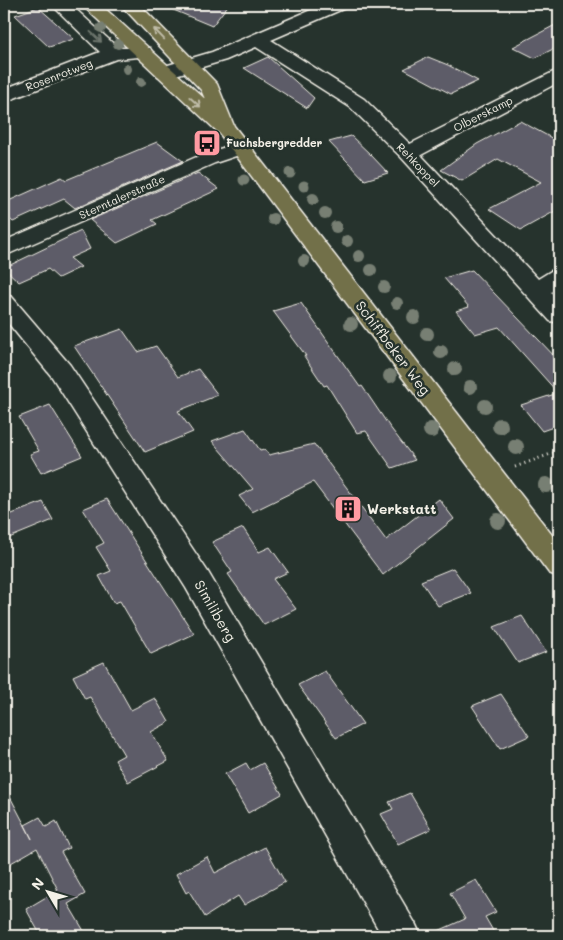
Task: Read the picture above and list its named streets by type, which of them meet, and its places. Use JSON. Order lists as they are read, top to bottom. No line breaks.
{"streets":{"main road":["Schiffbeker Weg"],"street":["Rosenrotweg","Olberskamp","Rehkoppel","Sterntalerstraße","Similiberg"]},"crossings":[["Olberskamp","Rehkoppel"],["Sterntalerstraße","Schiffbeker Weg"]],"places":{"bus stop":["Fuchsbergredder"],"building":["Werkstatt"]},"north":"top left"}
